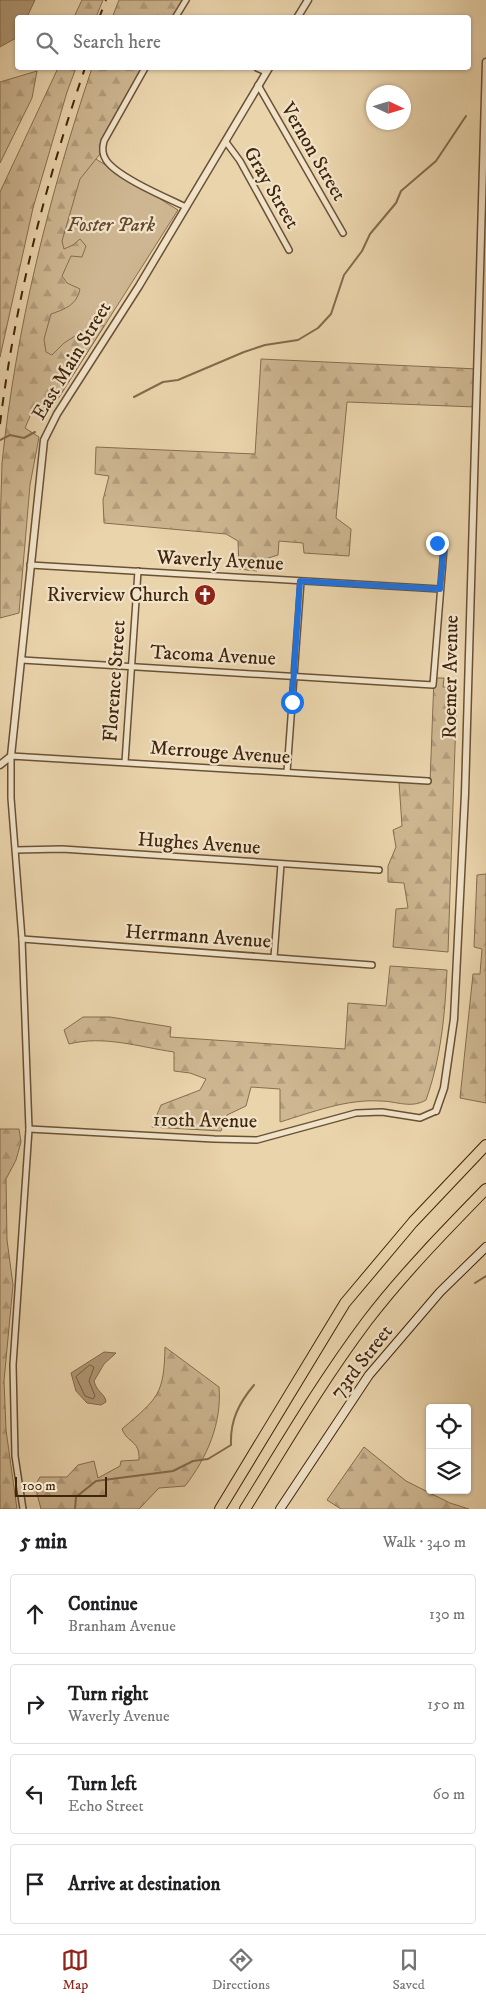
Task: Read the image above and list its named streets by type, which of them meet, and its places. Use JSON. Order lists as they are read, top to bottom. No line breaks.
{"streets":{"main road":["73rd Street"],"street":["Vernon Street","Gray Street","East Main Street","Waverly Avenue","Tacoma Avenue","Roemer Avenue","Florence Street","Merrouge Avenue","Hughes Avenue","Herrmann Avenue","110th Avenue"]},"crossings":[["Vernon Street","East Main Street"],["Gray Street","East Main Street"],["East Main Street","Waverly Avenue"],["East Main Street","Tacoma Avenue"],["East Main Street","Merrouge Avenue"],["East Main Street","Hughes Avenue"],["East Main Street","Herrmann Avenue"],["East Main Street","110th Avenue"],["Waverly Avenue","Tacoma Avenue"],["Waverly Avenue","Florence Street"],["Tacoma Avenue","Florence Street"],["Roemer Avenue","110th Avenue"],["Florence Street","Merrouge Avenue"]],"parks":["Foster Park"],"places":{"church":["Riverview Church"]},"scale_bar":"100 m","north":"right","page":{"search":"Search here","scale":"100 m","heading":["5 min","Walk · 340 m"],"list":[["Continue","Branham Avenue","130 m"],["Turn right","Waverly Avenue","150 m"],["Turn left","Echo Street","60 m"],"Arrive at destination"],"nav":["Map","Directions","Saved"]}}
